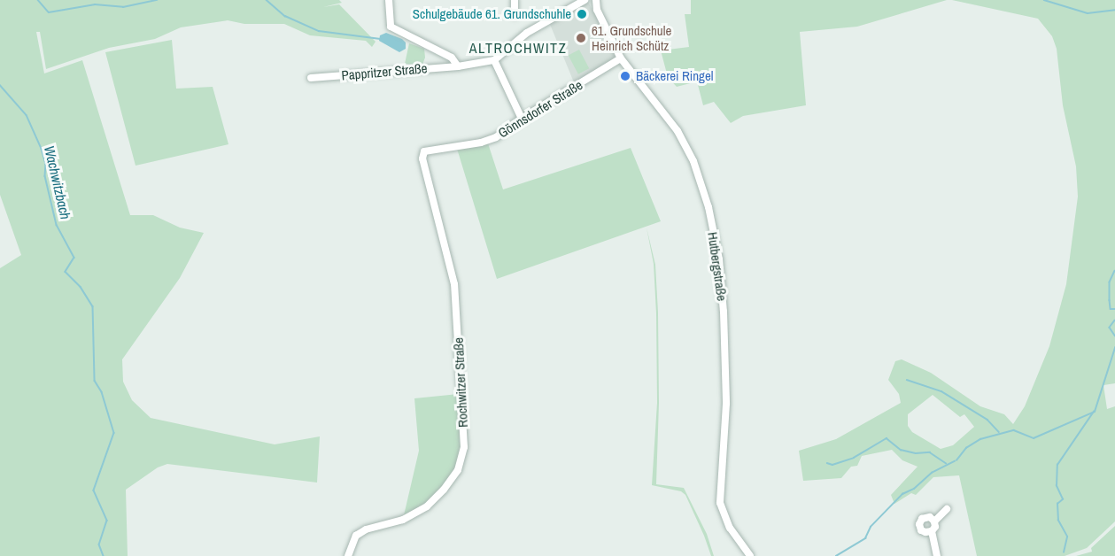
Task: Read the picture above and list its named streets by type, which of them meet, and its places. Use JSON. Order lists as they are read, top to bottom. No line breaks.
{"streets":{"street":["Pappritzer Straße","Gönnsdorfer Straße","Hutbergstraße","Rochwitzer Straße"]},"crossings":[["Gönnsdorfer Straße","Hutbergstraße"],["Gönnsdorfer Straße","Rochwitzer Straße"]],"districts":["ALTROCHWITZ"],"water":["Wachwitzbach"],"places":["Schulgebäude 61. Grundschuhle","61. Grundschule Heinrich Schütz","Bäckerei Ringel"]}
